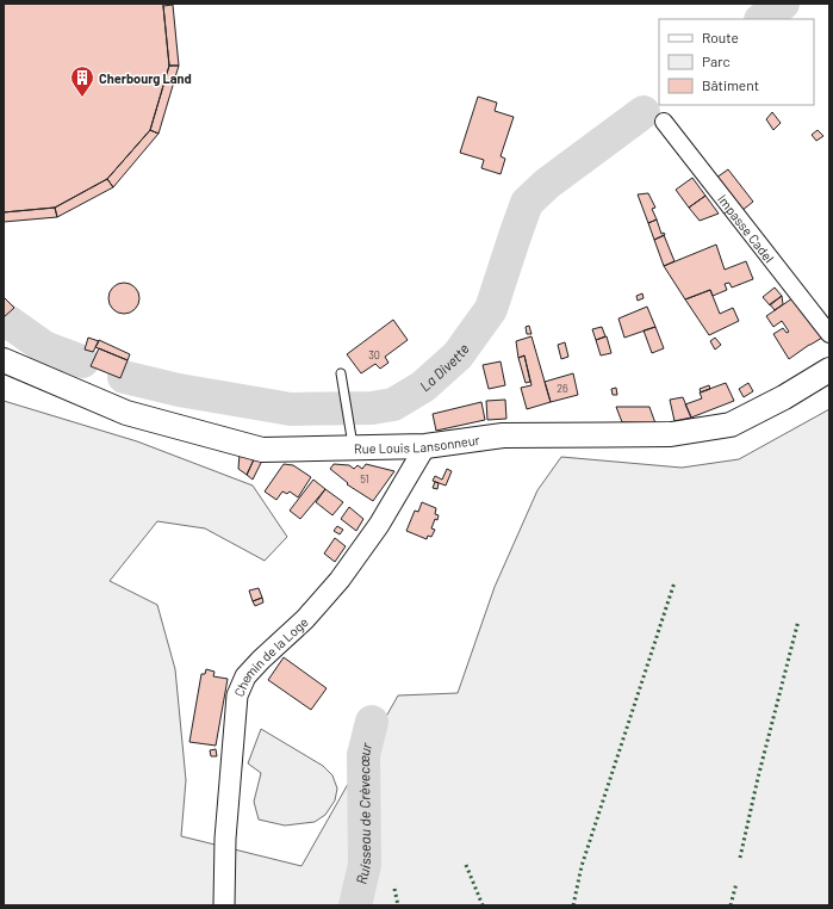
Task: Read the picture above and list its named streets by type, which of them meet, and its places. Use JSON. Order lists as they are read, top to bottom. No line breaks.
{"streets":{"main road":["Rue Louis Lansonneur"],"street":["Impasse Cadel","Chemin de la Loge"]},"crossings":[["Rue Louis Lansonneur","Chemin de la Loge"]],"water":["La Divette","Ruisseau de Crèvecœur"],"places":{"building":["Cherbourg Land"]},"house_numbers":["30","26","51"],"legend":["Route","Parc","Bâtiment"]}
